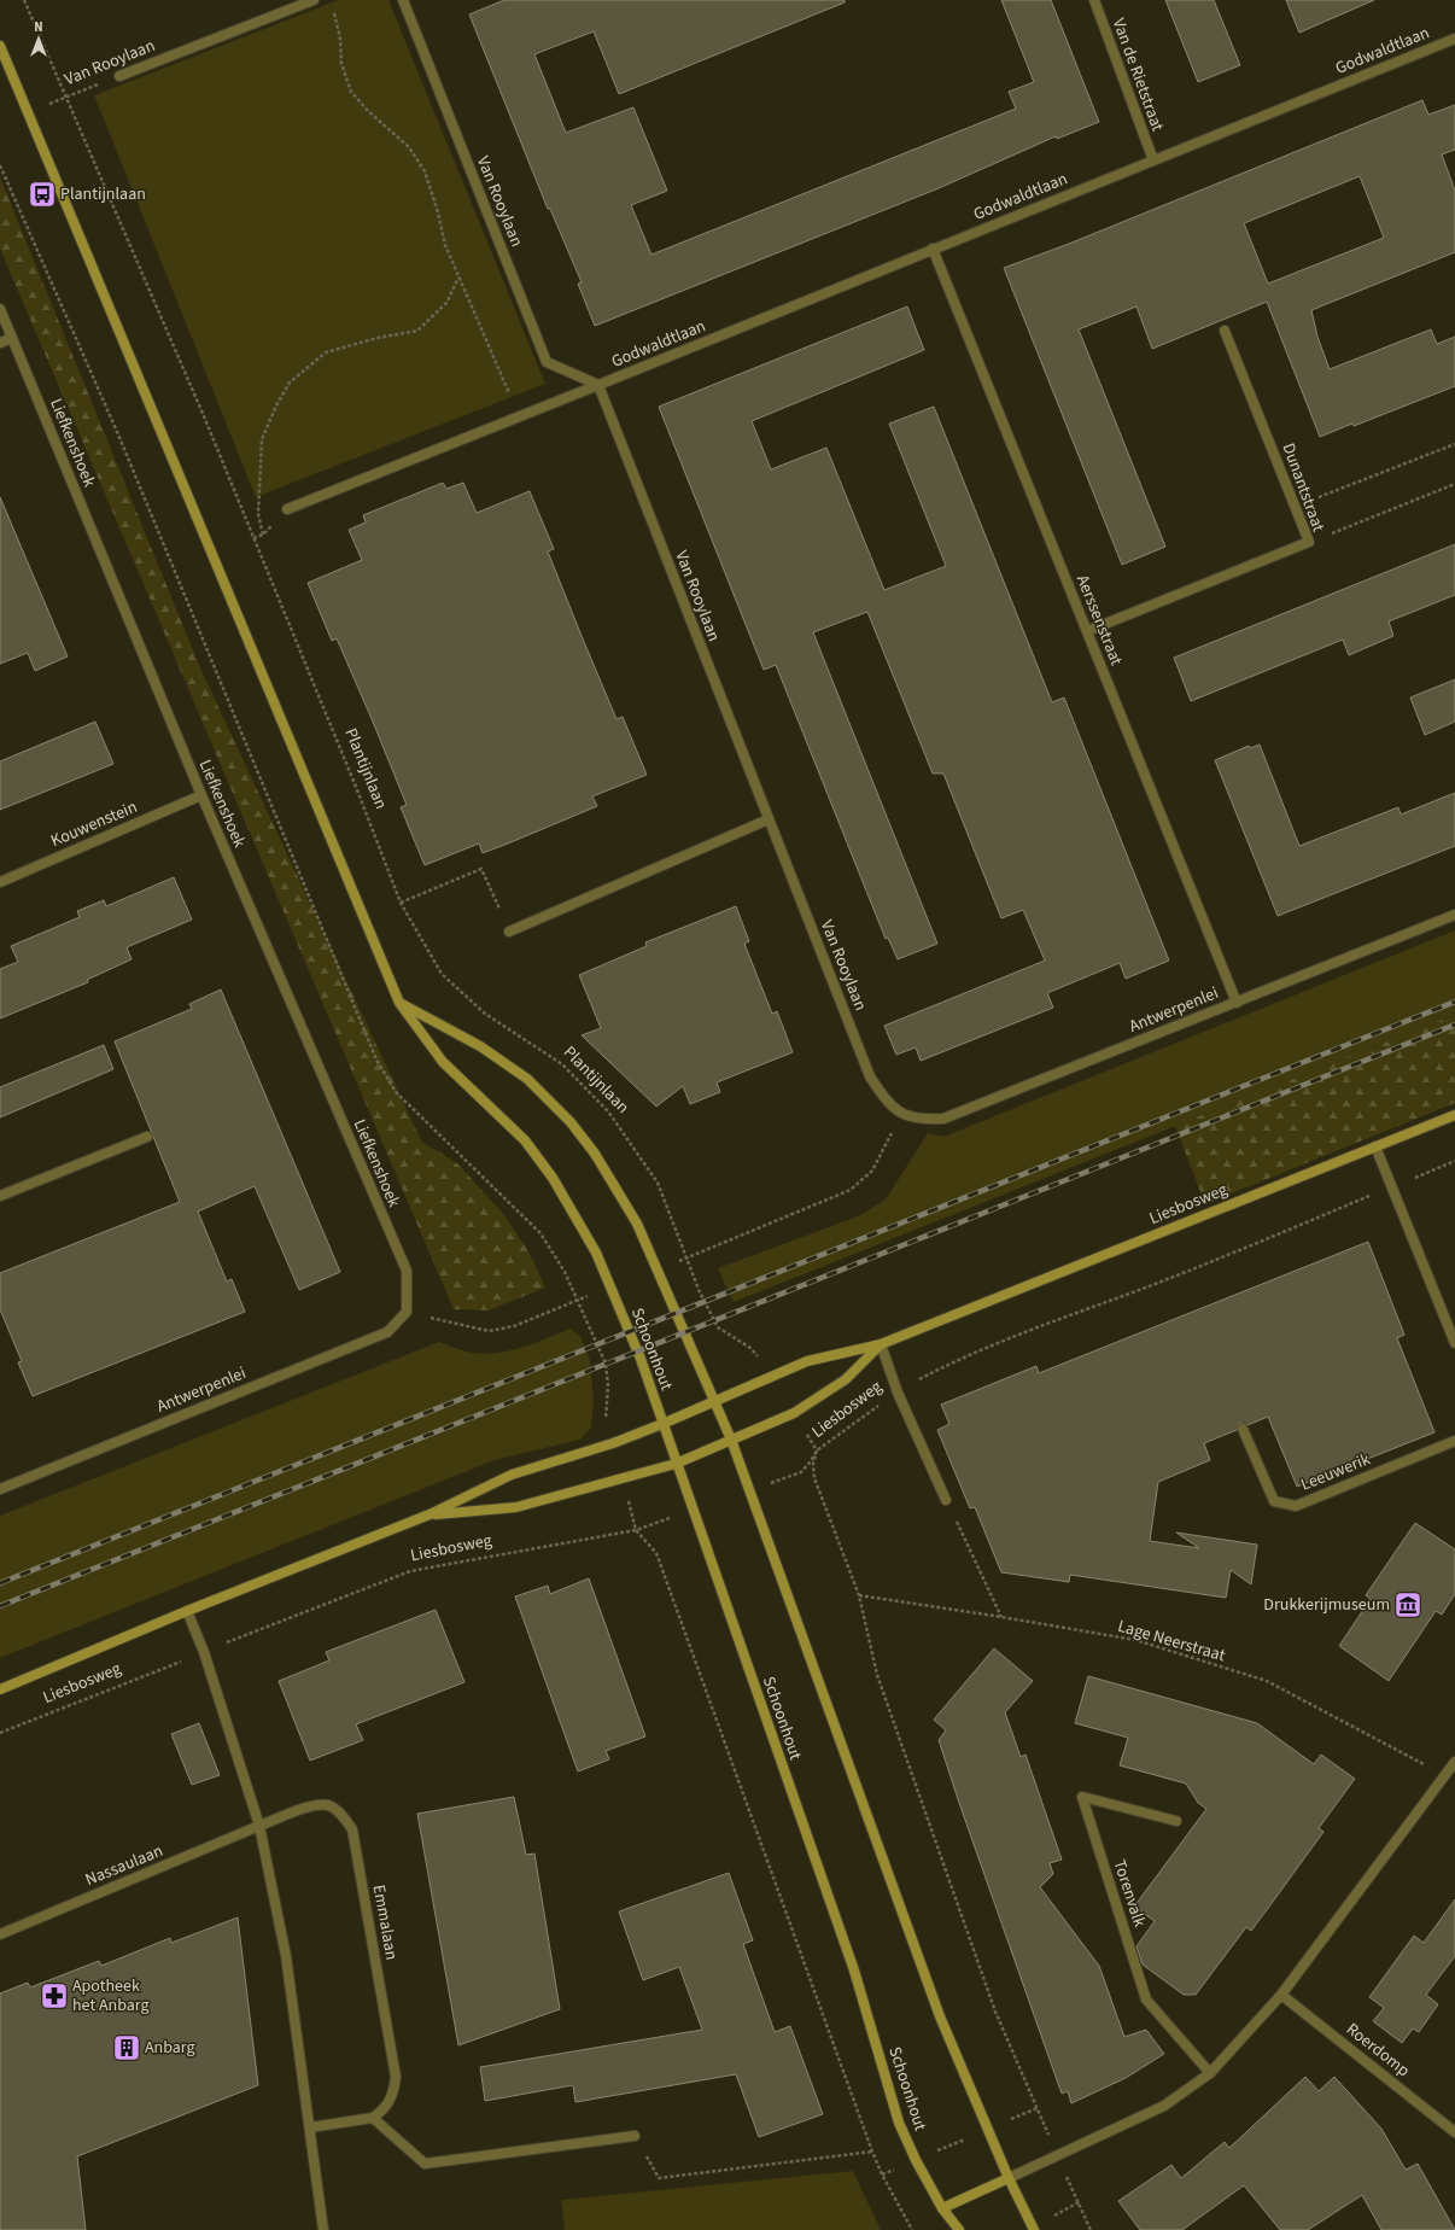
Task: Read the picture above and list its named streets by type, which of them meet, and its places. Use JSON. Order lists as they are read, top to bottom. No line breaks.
{"streets":{"main road":["Liesbosweg","Schoonhout"],"street":["Godwaldtlaan","Van Rooylaan","Van de Rietstraat","Liefkenshoek","Dunantstraat","Aerssenstraat","Kouwenstein","Antwerpenlei","Leeuwerik","Nassaulaan","Torenvalk","Emmalaan","Roerdomp"],"path":["Plantijnlaan","Lage Neerstraat"]},"crossings":[["Godwaldtlaan","Van Rooylaan"],["Godwaldtlaan","Van de Rietstraat"],["Godwaldtlaan","Aerssenstraat"],["Van Rooylaan","Plantijnlaan"],["Van Rooylaan","Antwerpenlei"],["Liefkenshoek","Kouwenstein"],["Liefkenshoek","Antwerpenlei"],["Dunantstraat","Aerssenstraat"],["Aerssenstraat","Antwerpenlei"],["Plantijnlaan","Liesbosweg"],["Liesbosweg","Schoonhout"],["Nassaulaan","Emmalaan"]],"places":{"bus stop":["Plantijnlaan"],"museum":["Drukkerijmuseum"],"pharmacy":["Apotheek het Anbarg"],"building":["Anbarg"]},"north":"top"}
